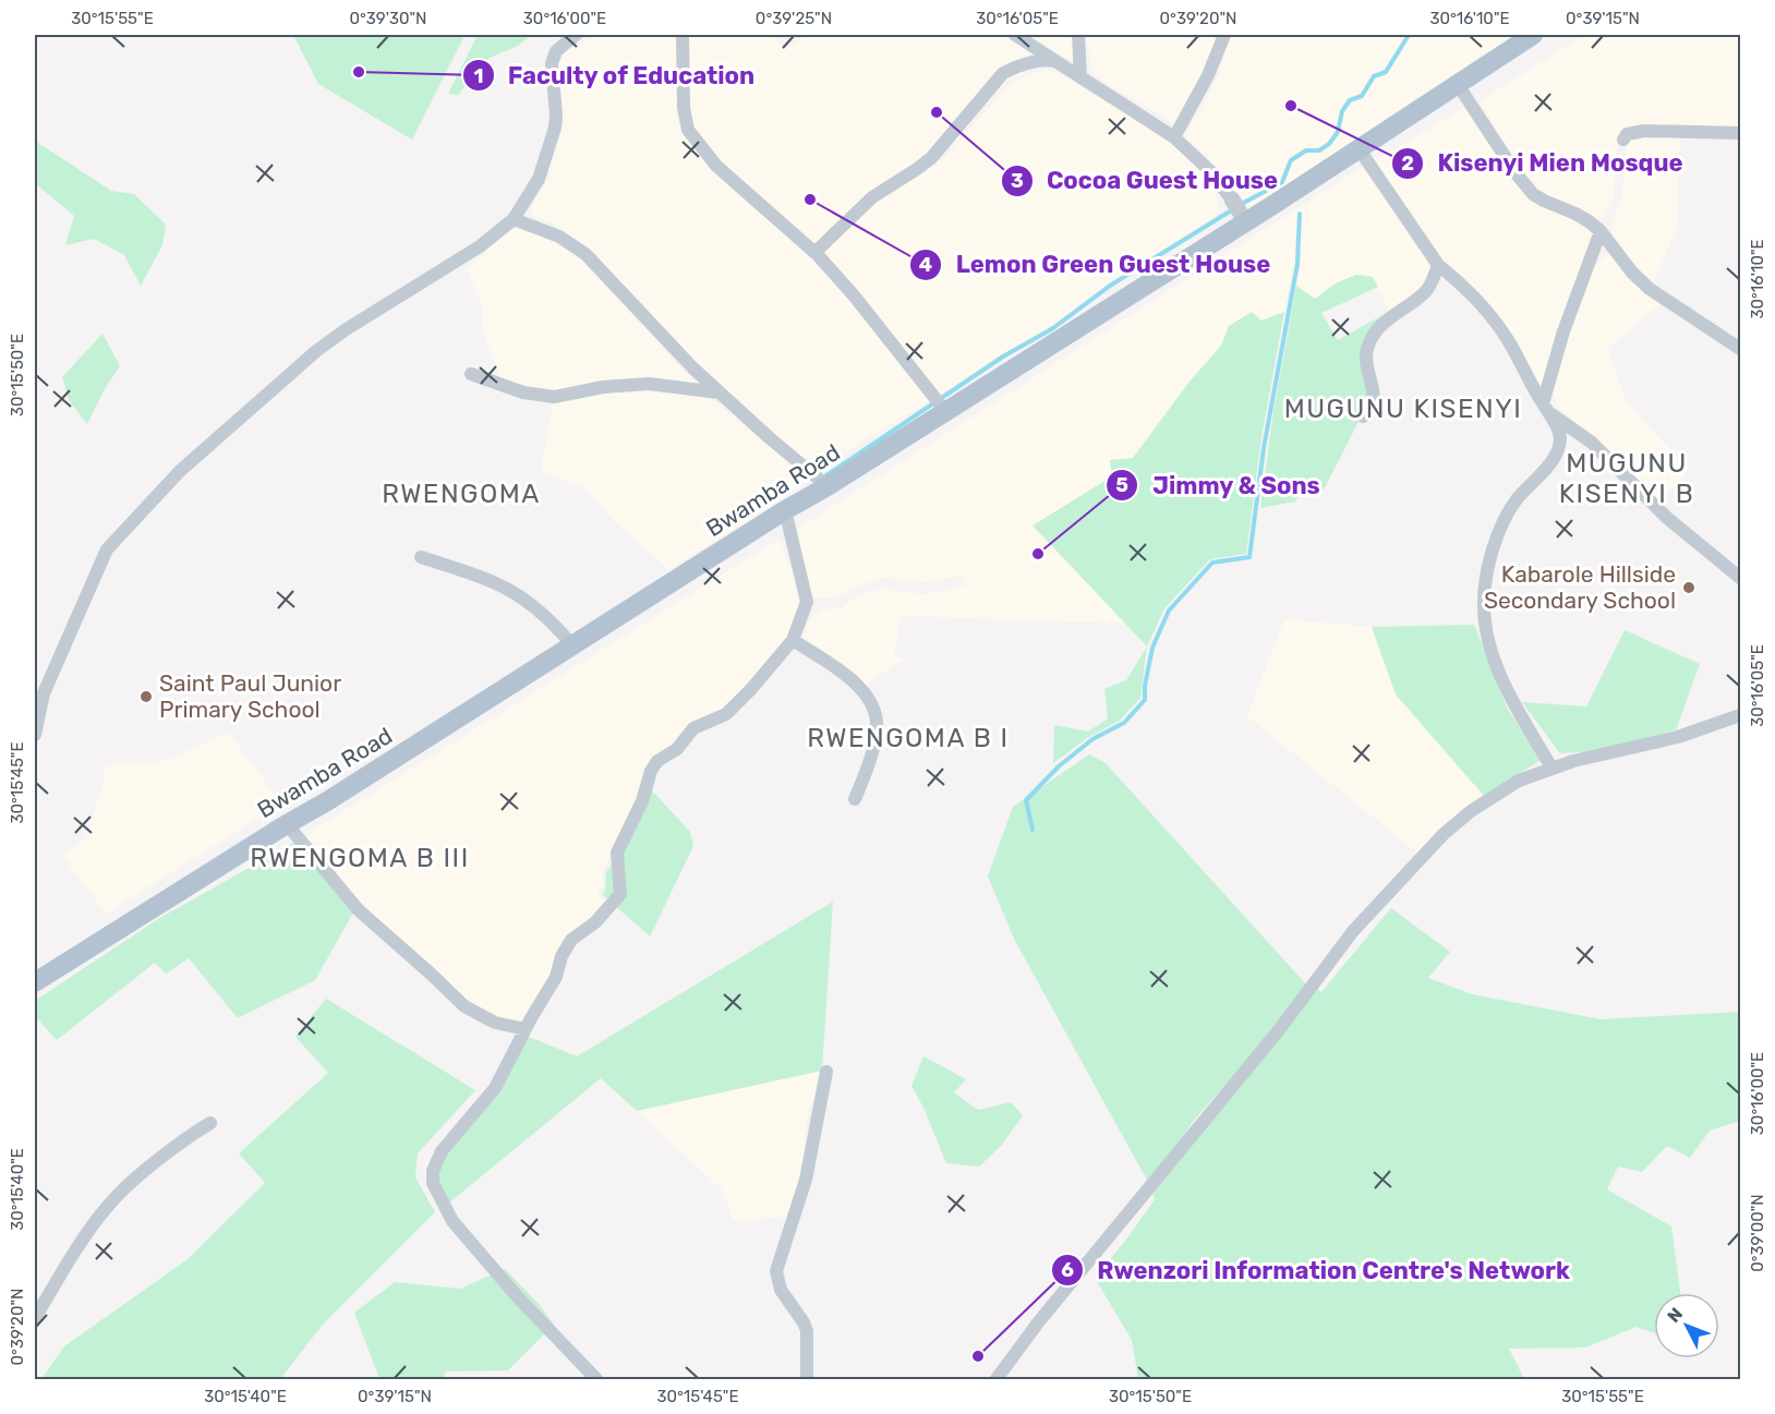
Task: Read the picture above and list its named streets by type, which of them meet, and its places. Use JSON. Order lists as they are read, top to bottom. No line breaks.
{"streets":{"main road":["Bwamba Road"]},"districts":["MUGUNU KISENYI","MUGUNU KISENYI B","RWENGOMA","RWENGOMA B I","RWENGOMA B III"],"places":["Faculty of Education","Kisenyi Mien Mosque","Cocoa Guest House","Lemon Green Guest House","Jimmy & Sons","Kabarole Hillside Secondary School","Saint Paul Junior Primary School","Rwenzori Information Centre's Network"],"north":"top left","coordinates":["30°15'55\"E","0°39'30\"N","30°16'00\"E","0°39'25\"N","30°16'05\"E","0°39'20\"N","30°16'10\"E","0°39'15\"N","30°15'50\"E","30°15'45\"E","30°15'40\"E","0°39'00\"N"]}
